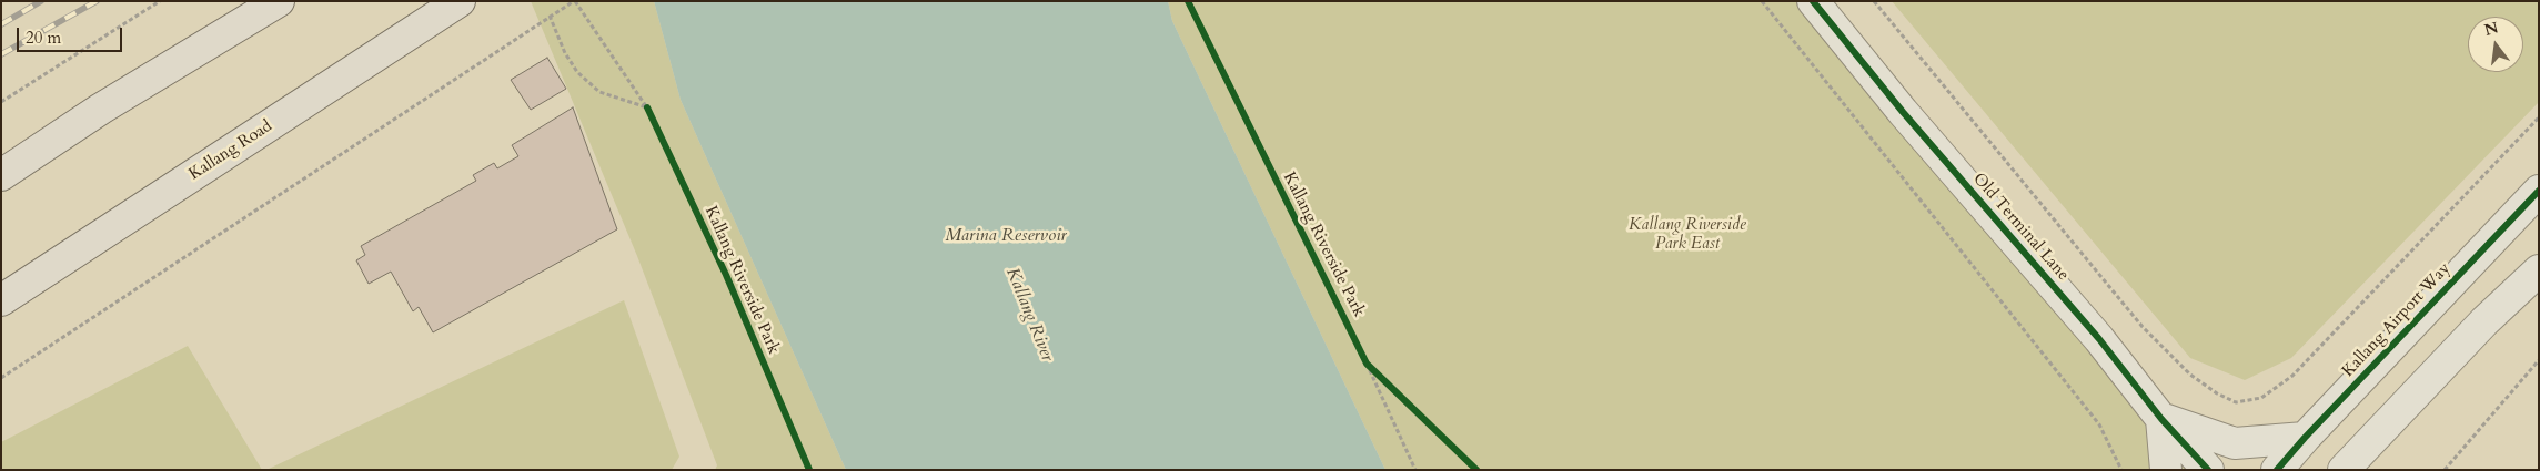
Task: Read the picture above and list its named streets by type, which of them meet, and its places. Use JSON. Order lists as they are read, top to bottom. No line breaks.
{"streets":{"main road":["Kallang Road"],"street":["Old Terminal Lane","Kallang Airport Way"],"cycle path":["Kallang Riverside Park"]},"water":["Marina Reservoir","Kallang River"],"parks":["Kallang Riverside Park East"],"scale_bar":"20 m","north":"top"}
